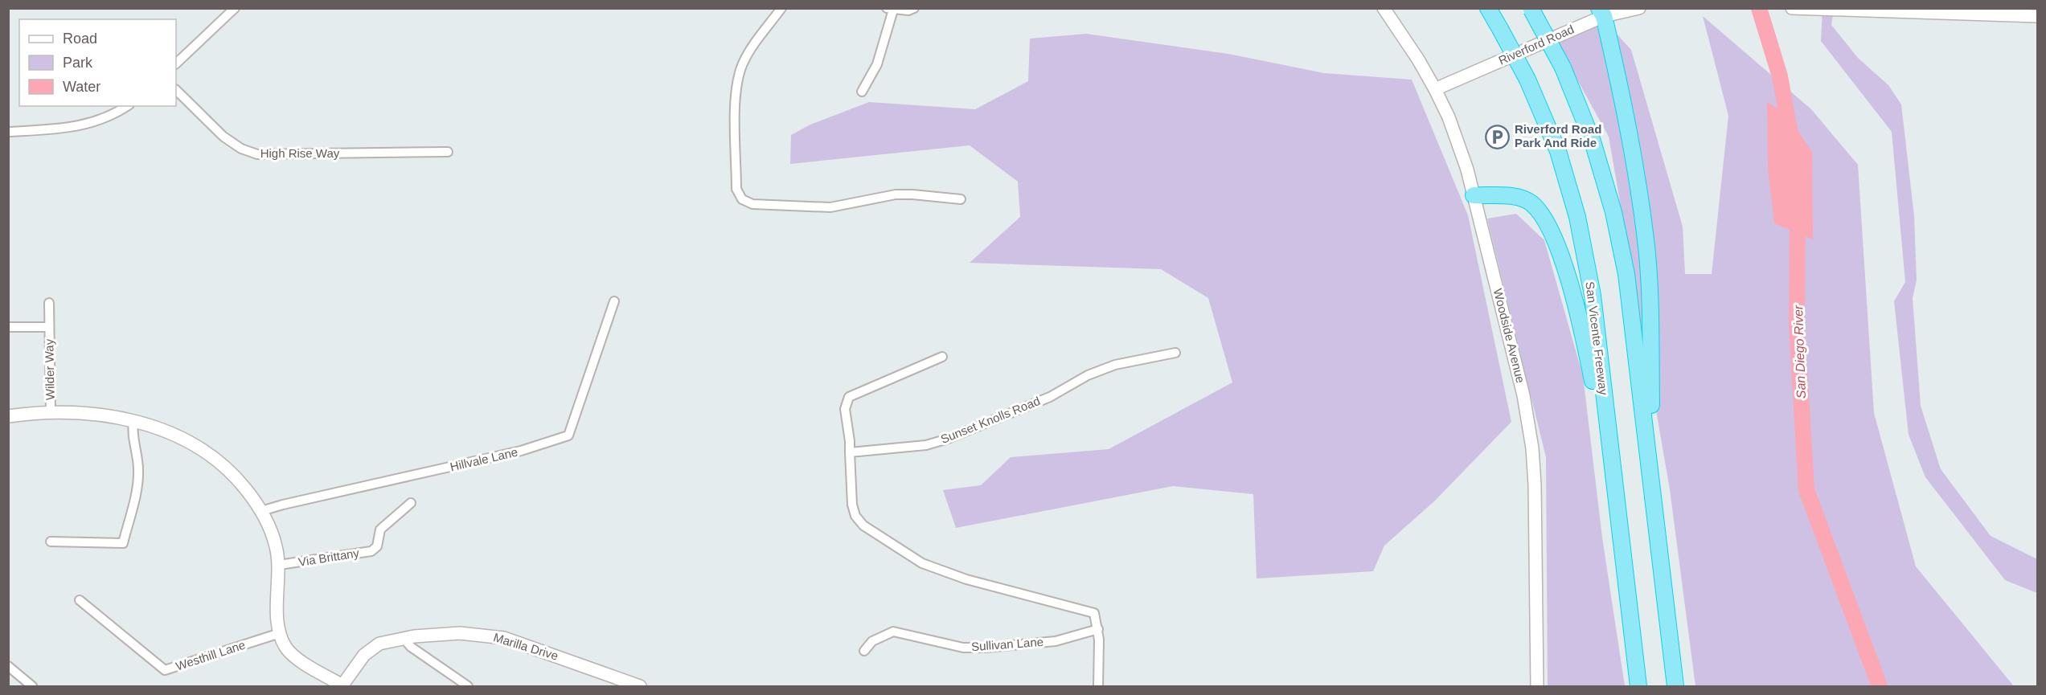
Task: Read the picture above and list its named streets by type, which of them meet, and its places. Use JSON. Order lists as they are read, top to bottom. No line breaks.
{"streets":{"highway":["San Vicente Freeway"],"main road":["Riverford Road","Woodside Avenue","Marilla Drive"],"street":["High Rise Way","Wilder Way","Sunset Knolls Road","Hillvale Lane","Via Brittany","Sullivan Lane","Westhill Lane"]},"crossings":[["Riverford Road","Woodside Avenue"]],"water":["San Diego River"],"places":{"parking":["Riverford Road Park And Ride"]},"legend":["Road","Park","Water"]}
